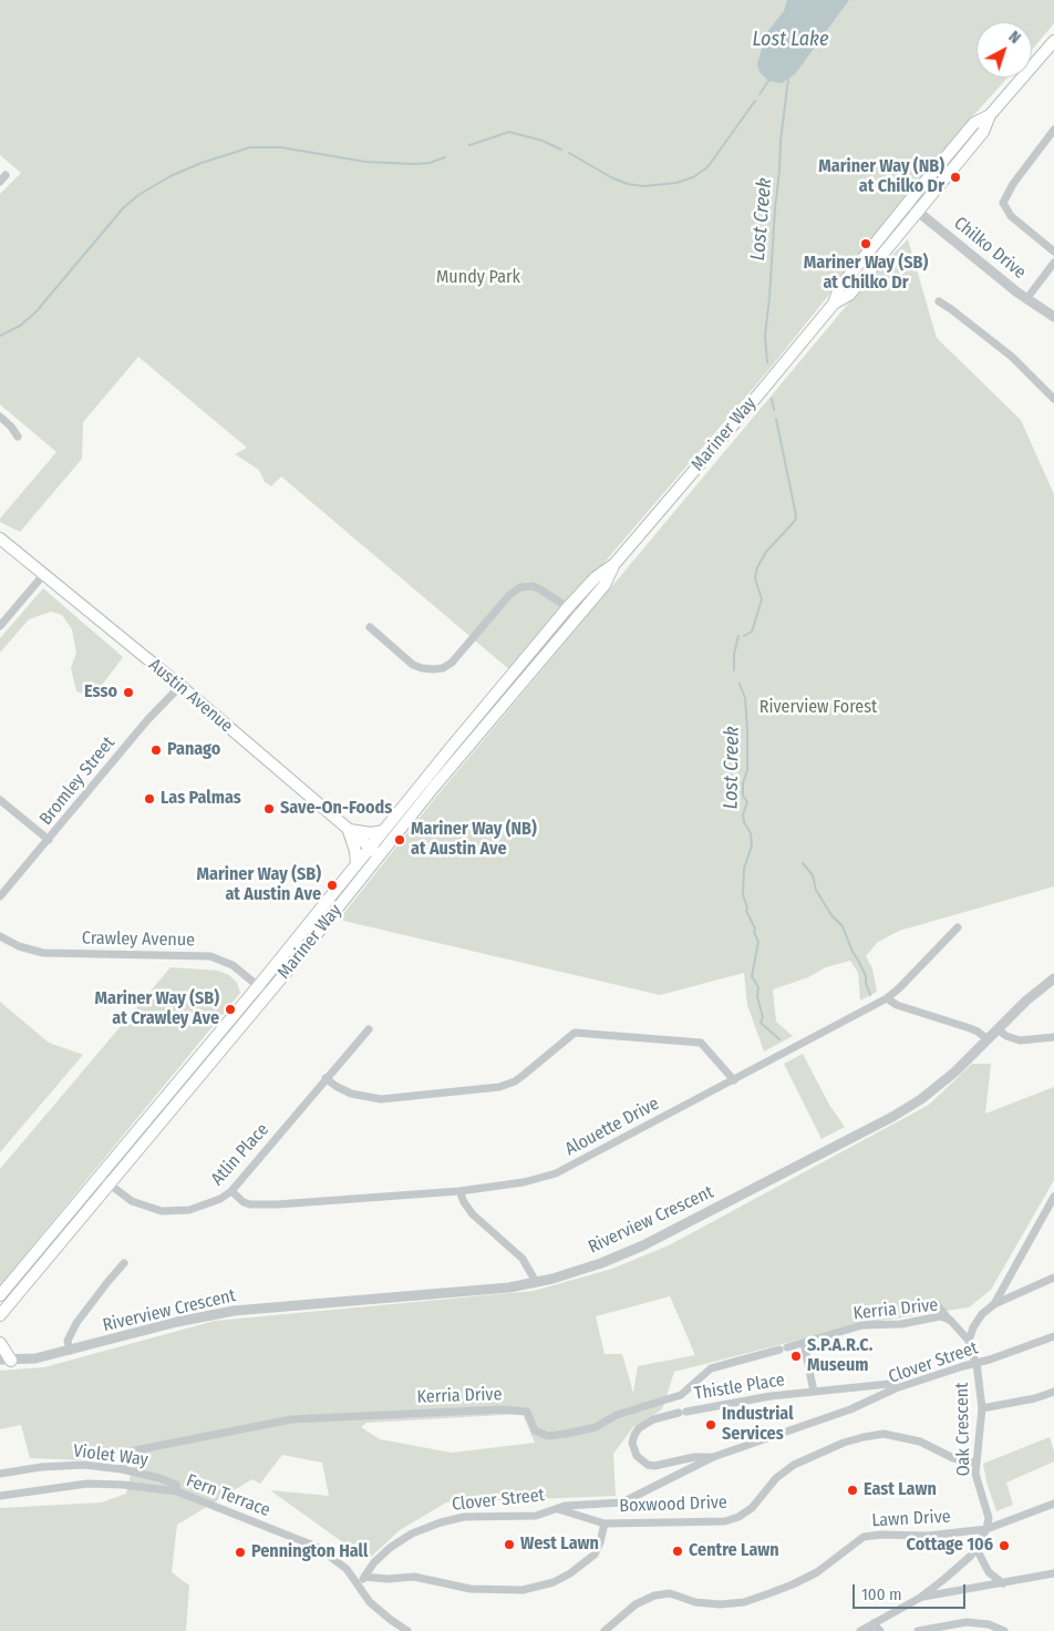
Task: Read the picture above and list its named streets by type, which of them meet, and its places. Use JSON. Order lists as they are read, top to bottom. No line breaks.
{"streets":{"main road":["Mariner Way","Austin Avenue"],"street":["Chilko Drive","Bromley Street","Crawley Avenue","Alouette Drive","Atlin Place","Riverview Crescent","Kerria Drive","Clover Street","Thistle Place","Oak Crescent","Violet Way","Fern Terrace","Boxwood Drive","Lawn Drive"]},"crossings":[["Chilko Drive","Mariner Way"],["Mariner Way","Austin Avenue"],["Mariner Way","Crawley Avenue"],["Mariner Way","Atlin Place"],["Austin Avenue","Bromley Street"],["Alouette Drive","Atlin Place"],["Kerria Drive","Oak Crescent"],["Kerria Drive","Violet Way"],["Clover Street","Thistle Place"],["Clover Street","Oak Crescent"],["Clover Street","Boxwood Drive"],["Oak Crescent","Boxwood Drive"],["Oak Crescent","Lawn Drive"],["Violet Way","Fern Terrace"]],"water":["Lost Lake","Lost Creek"],"parks":["Mundy Park","Riverview Forest"],"places":["Mariner Way (NB) at Chilko Dr","Mariner Way (SB) at Chilko Dr","Esso","Panago","Las Palmas","Save-On-Foods","Mariner Way (NB) at Austin Ave","Mariner Way (SB) at Austin Ave","Mariner Way (SB) at Crawley Ave","S.P.A.R.C. Museum","Industrial Services","East Lawn","West Lawn","Cottage 106","Centre Lawn","Pennington Hall"],"scale_bar":"100 m","north":"top right"}
